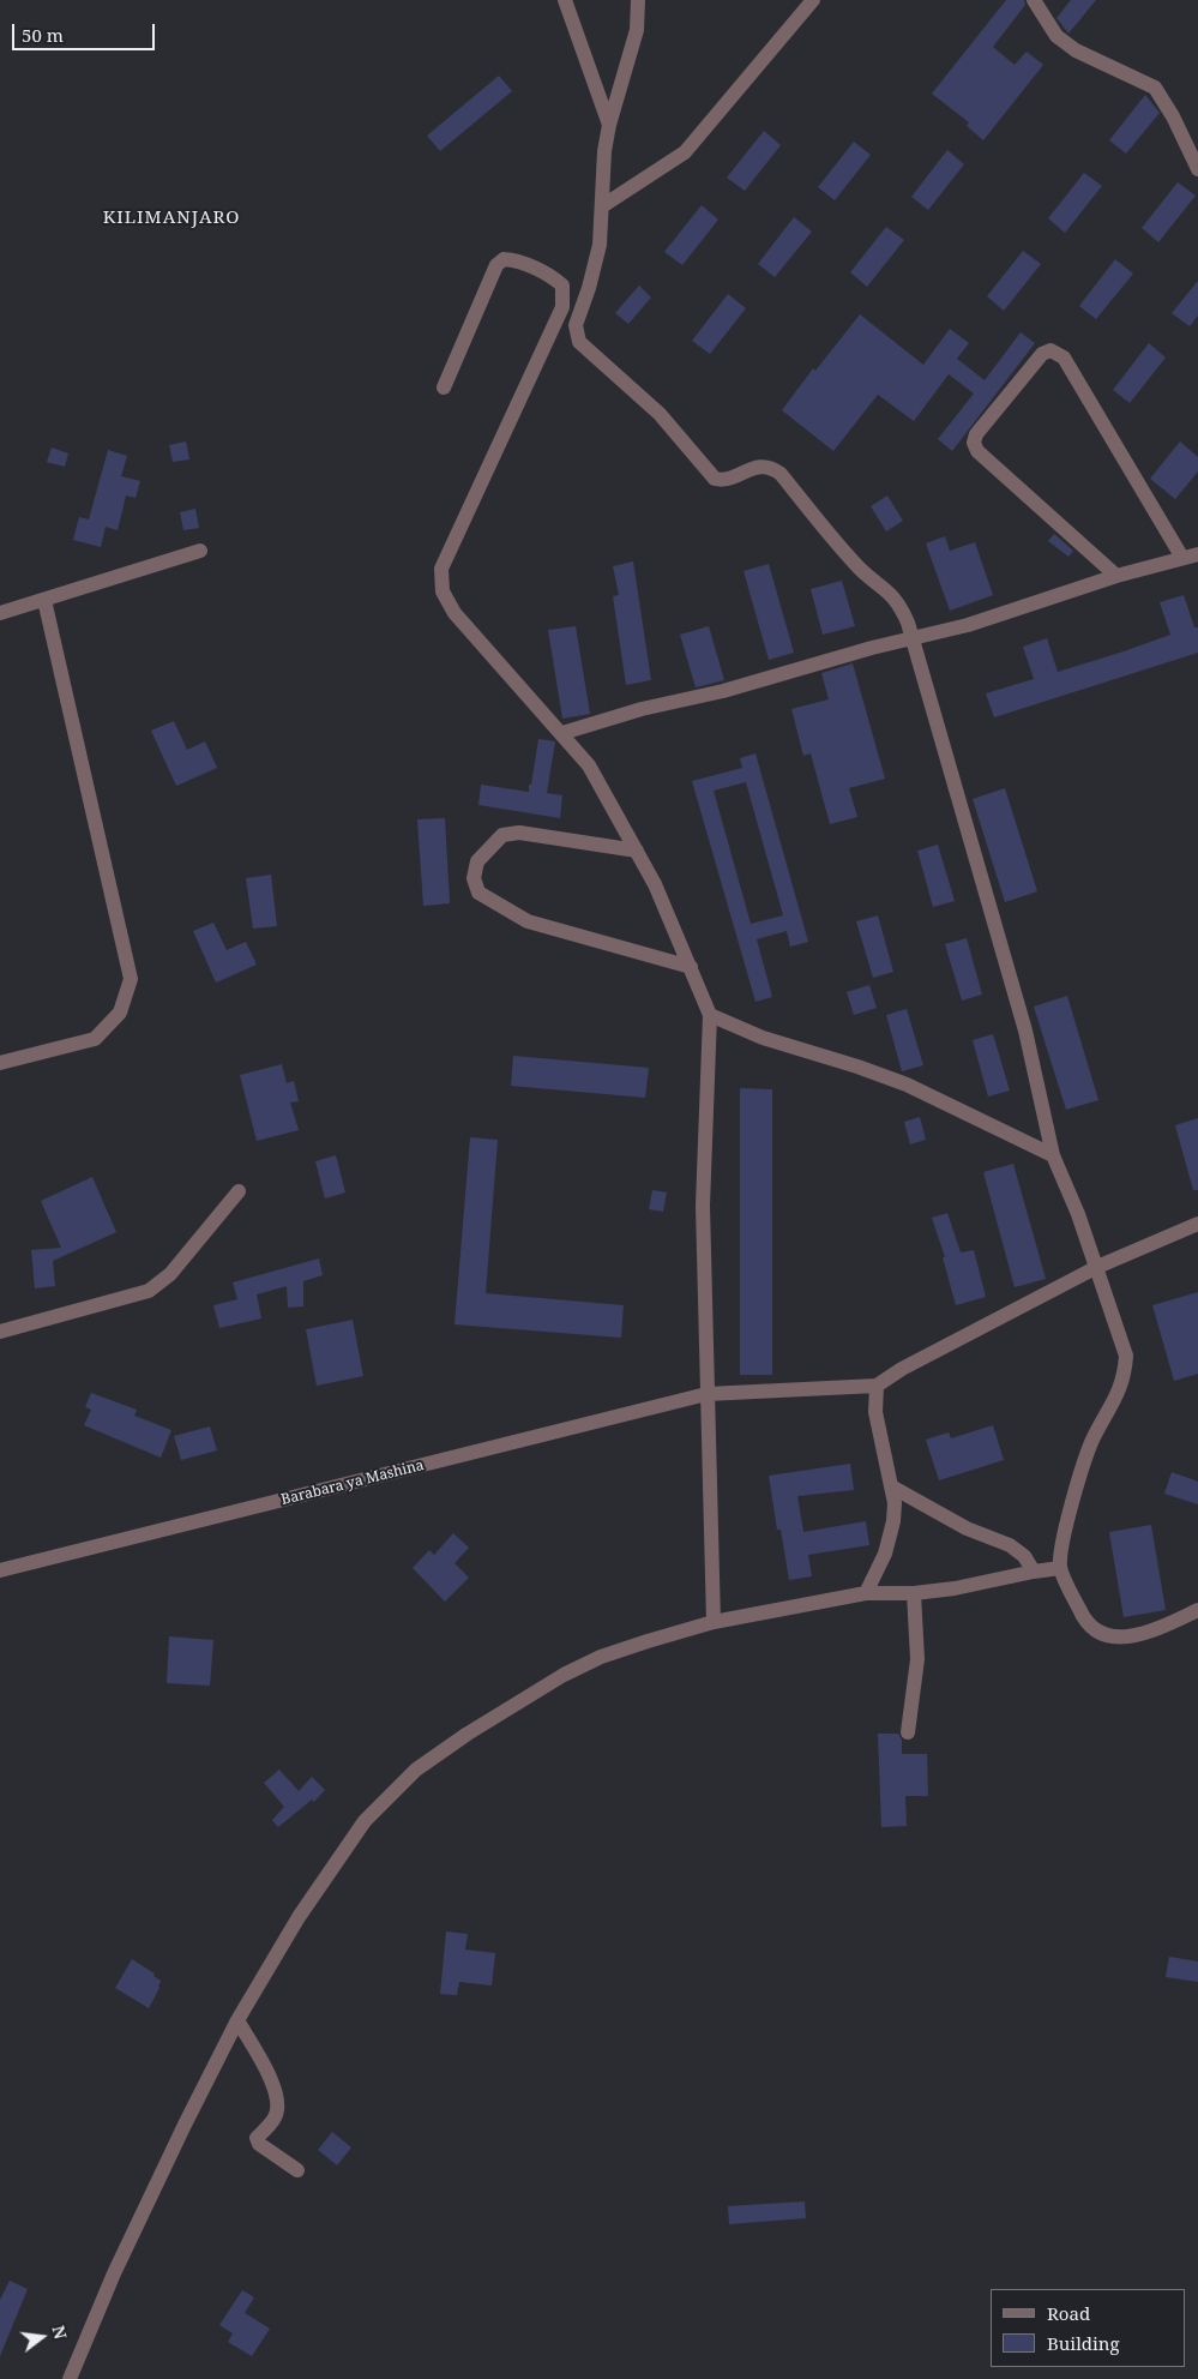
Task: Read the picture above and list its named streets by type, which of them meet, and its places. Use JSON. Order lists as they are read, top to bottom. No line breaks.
{"streets":{"street":["Barabara ya Mashina"]},"districts":["KILIMANJARO"],"legend":["Road","Building"],"scale_bar":"50 m","north":"right"}
